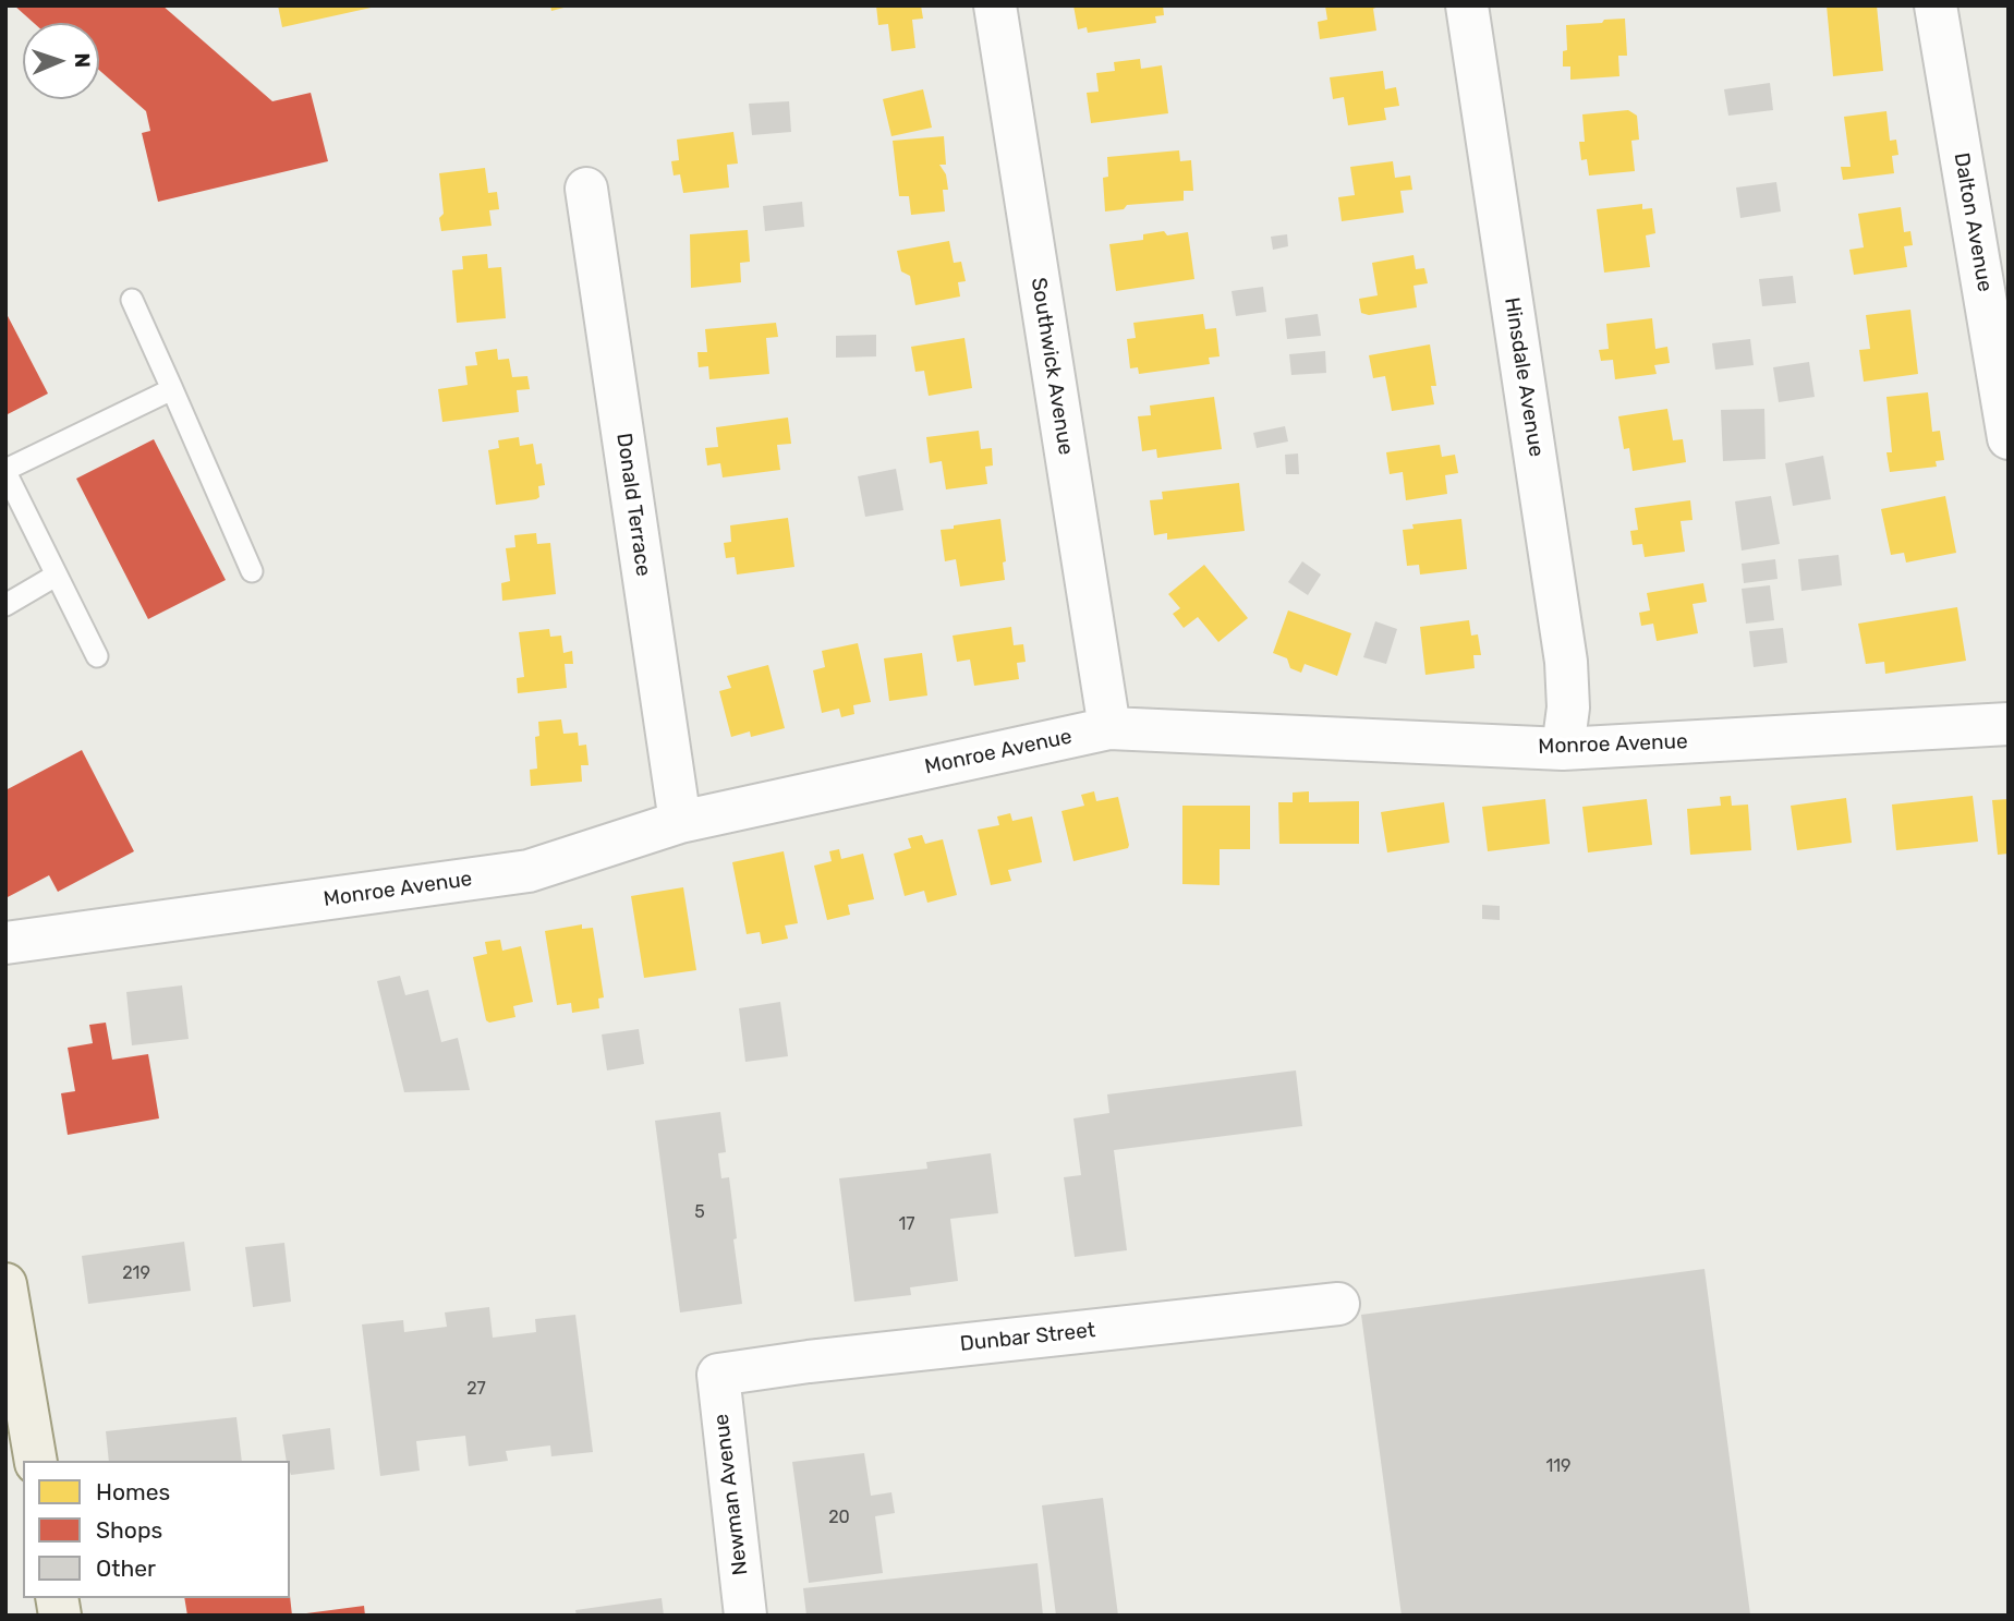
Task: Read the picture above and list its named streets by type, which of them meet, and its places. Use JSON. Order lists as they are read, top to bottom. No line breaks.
{"streets":{"street":["Dalton Avenue","Southwick Avenue","Hinsdale Avenue","Donald Terrace","Monroe Avenue","Dunbar Street","Newman Avenue"]},"crossings":[["Southwick Avenue","Monroe Avenue"],["Hinsdale Avenue","Monroe Avenue"],["Donald Terrace","Monroe Avenue"],["Dunbar Street","Newman Avenue"]],"house_numbers":["5","17","219","27","119","20"],"legend":["Homes","Shops","Other"],"north":"right"}
